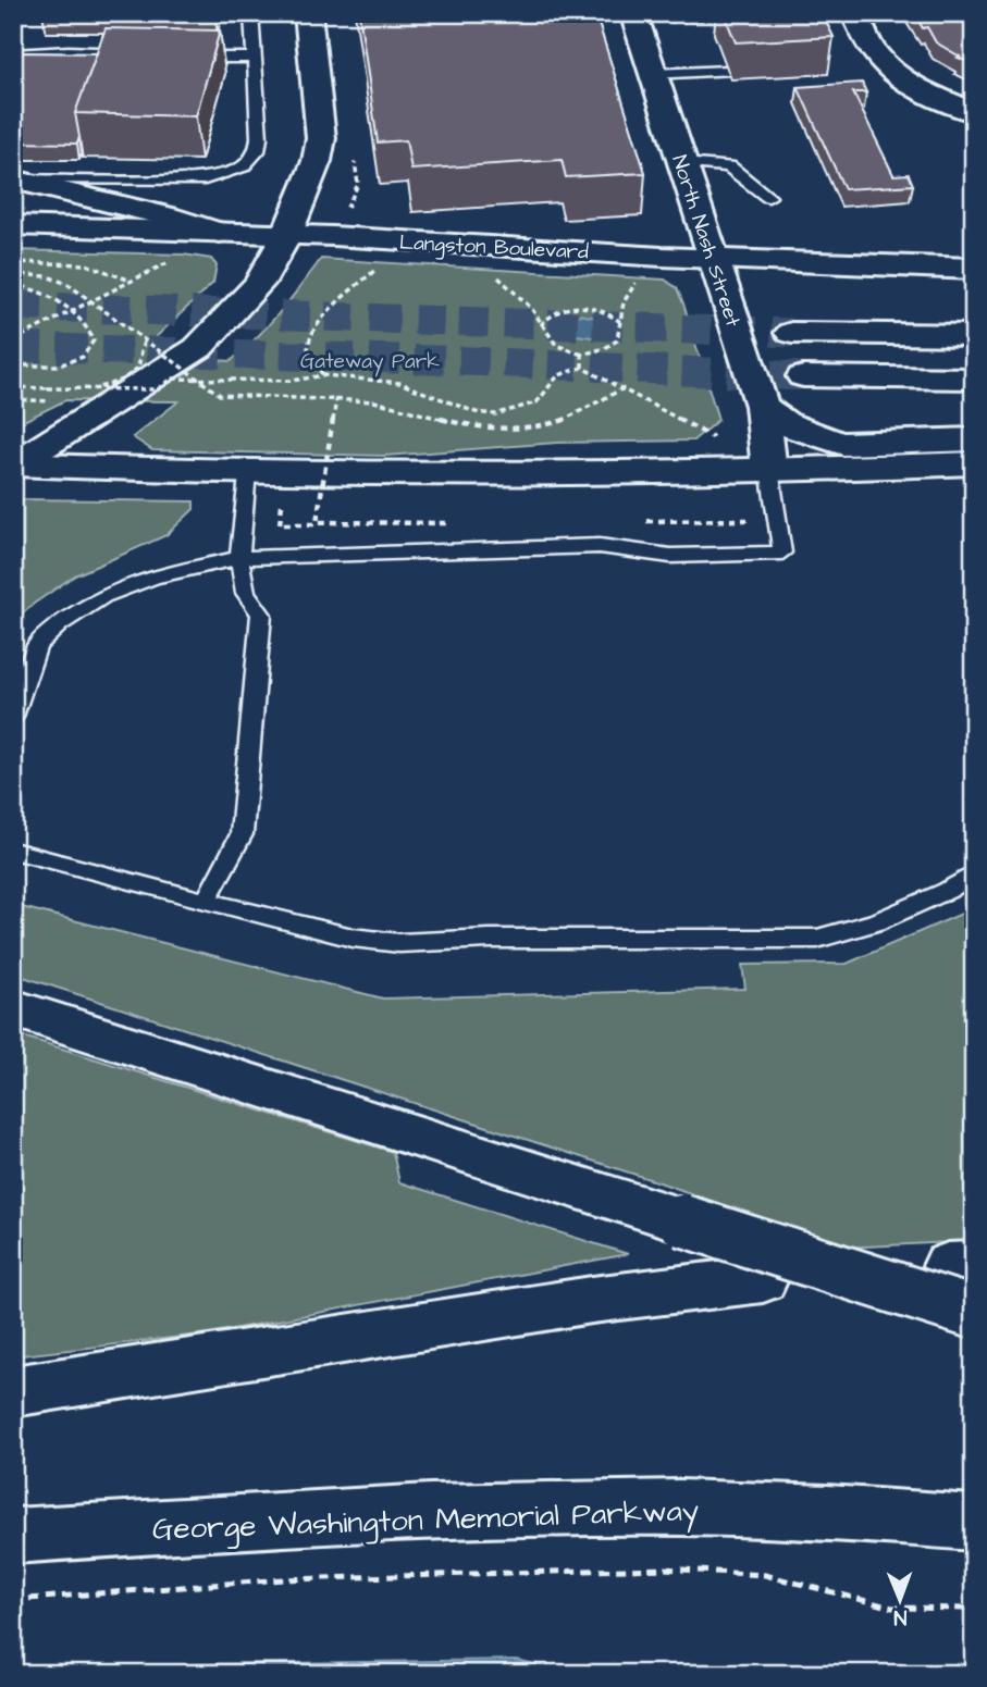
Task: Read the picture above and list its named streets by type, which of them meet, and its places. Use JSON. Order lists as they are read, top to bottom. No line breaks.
{"streets":{"main road":["North Nash Street","Langston Boulevard","George Washington Memorial Parkway"]},"crossings":[["North Nash Street","Langston Boulevard"]],"parks":["Gateway Park"],"north":"bottom"}
